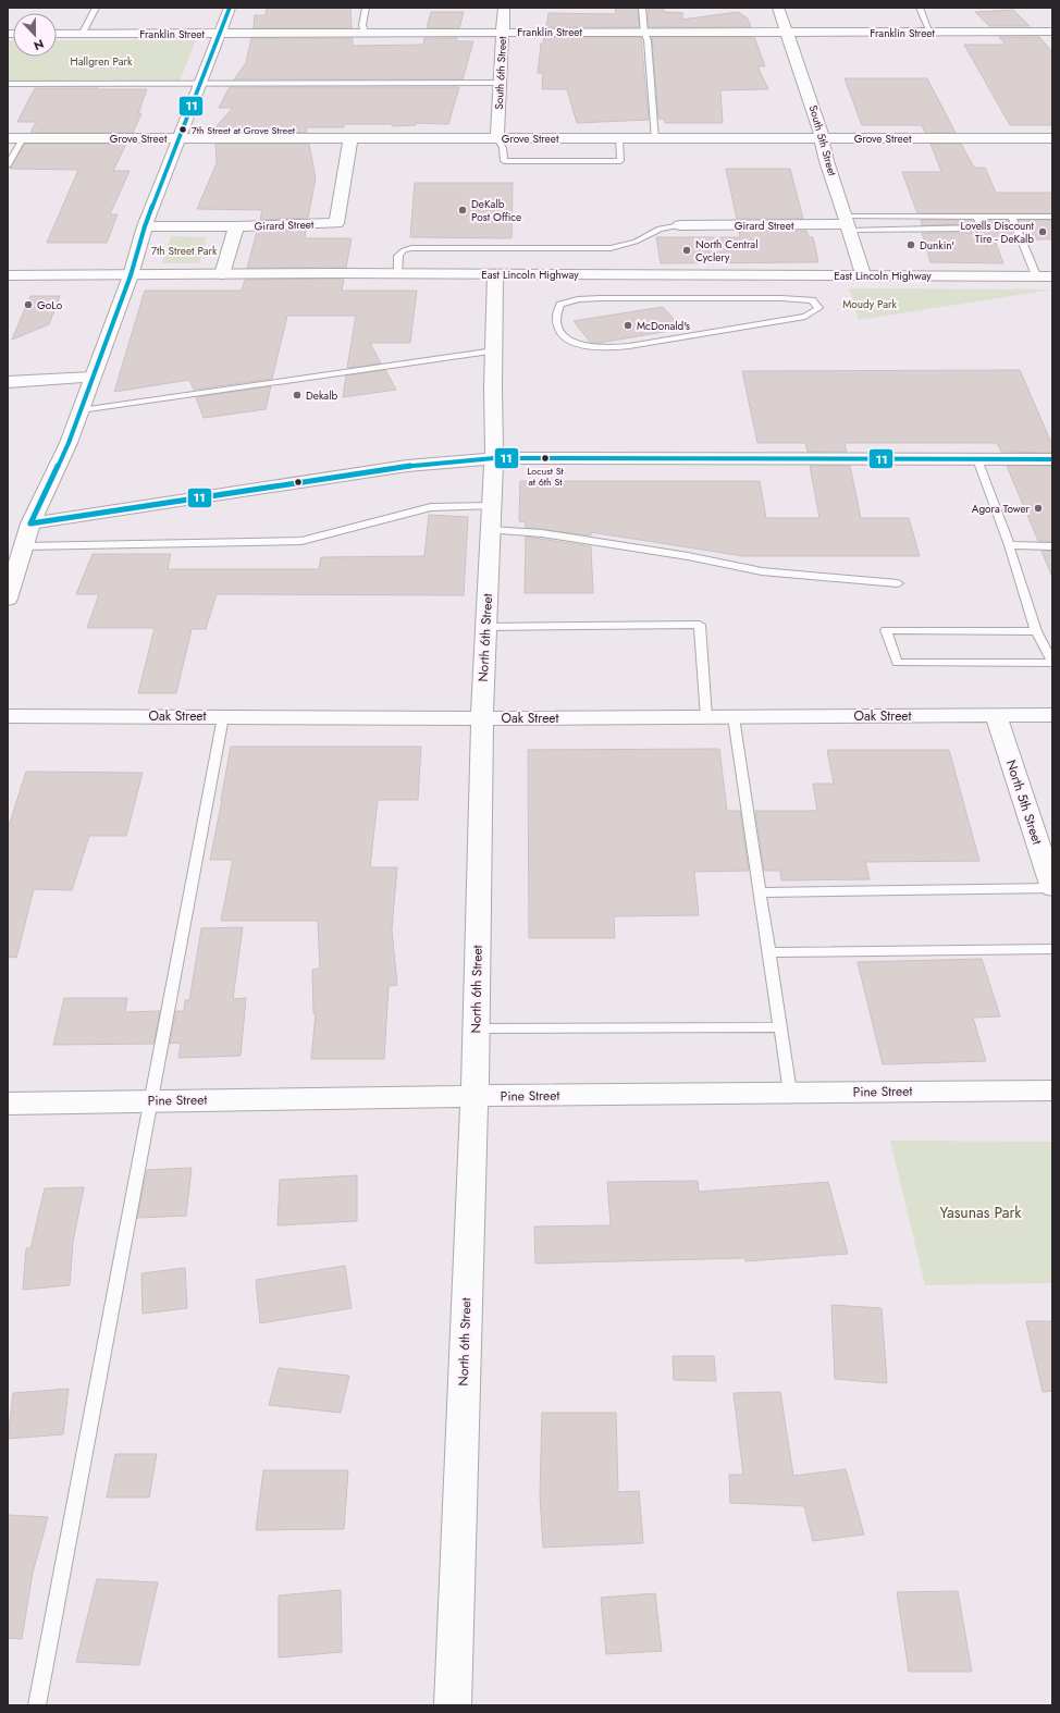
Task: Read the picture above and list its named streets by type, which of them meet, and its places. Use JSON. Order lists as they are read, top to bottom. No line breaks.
{"streets":{"street":["Franklin Street","South 6th Street","Grove Street","South 5th Street","Girard Street","East Lincoln Highway","North 6th Street","Oak Street","North 5th Street","Pine Street"]},"crossings":[["Franklin Street","South 6th Street"],["Franklin Street","South 5th Street"],["South 6th Street","Grove Street"],["Grove Street","South 5th Street"],["Grove Street","Girard Street"],["South 5th Street","Girard Street"],["South 5th Street","East Lincoln Highway"],["East Lincoln Highway","North 6th Street"],["North 6th Street","Oak Street"],["North 6th Street","Pine Street"],["Oak Street","North 5th Street"]],"parks":["Hallgren Park","7th Street Park","Moudy Park","Yasunas Park"],"places":["7th Street at Grove Street","DeKalb Post Office","Lovells Discount Tire - DeKalb","Dunkin'","North Central Cyclery","GoLo","McDonald's","Dekalb","Locust St at 6th St","Agora Tower"],"lines":["transit line 11"],"north":"bottom"}
